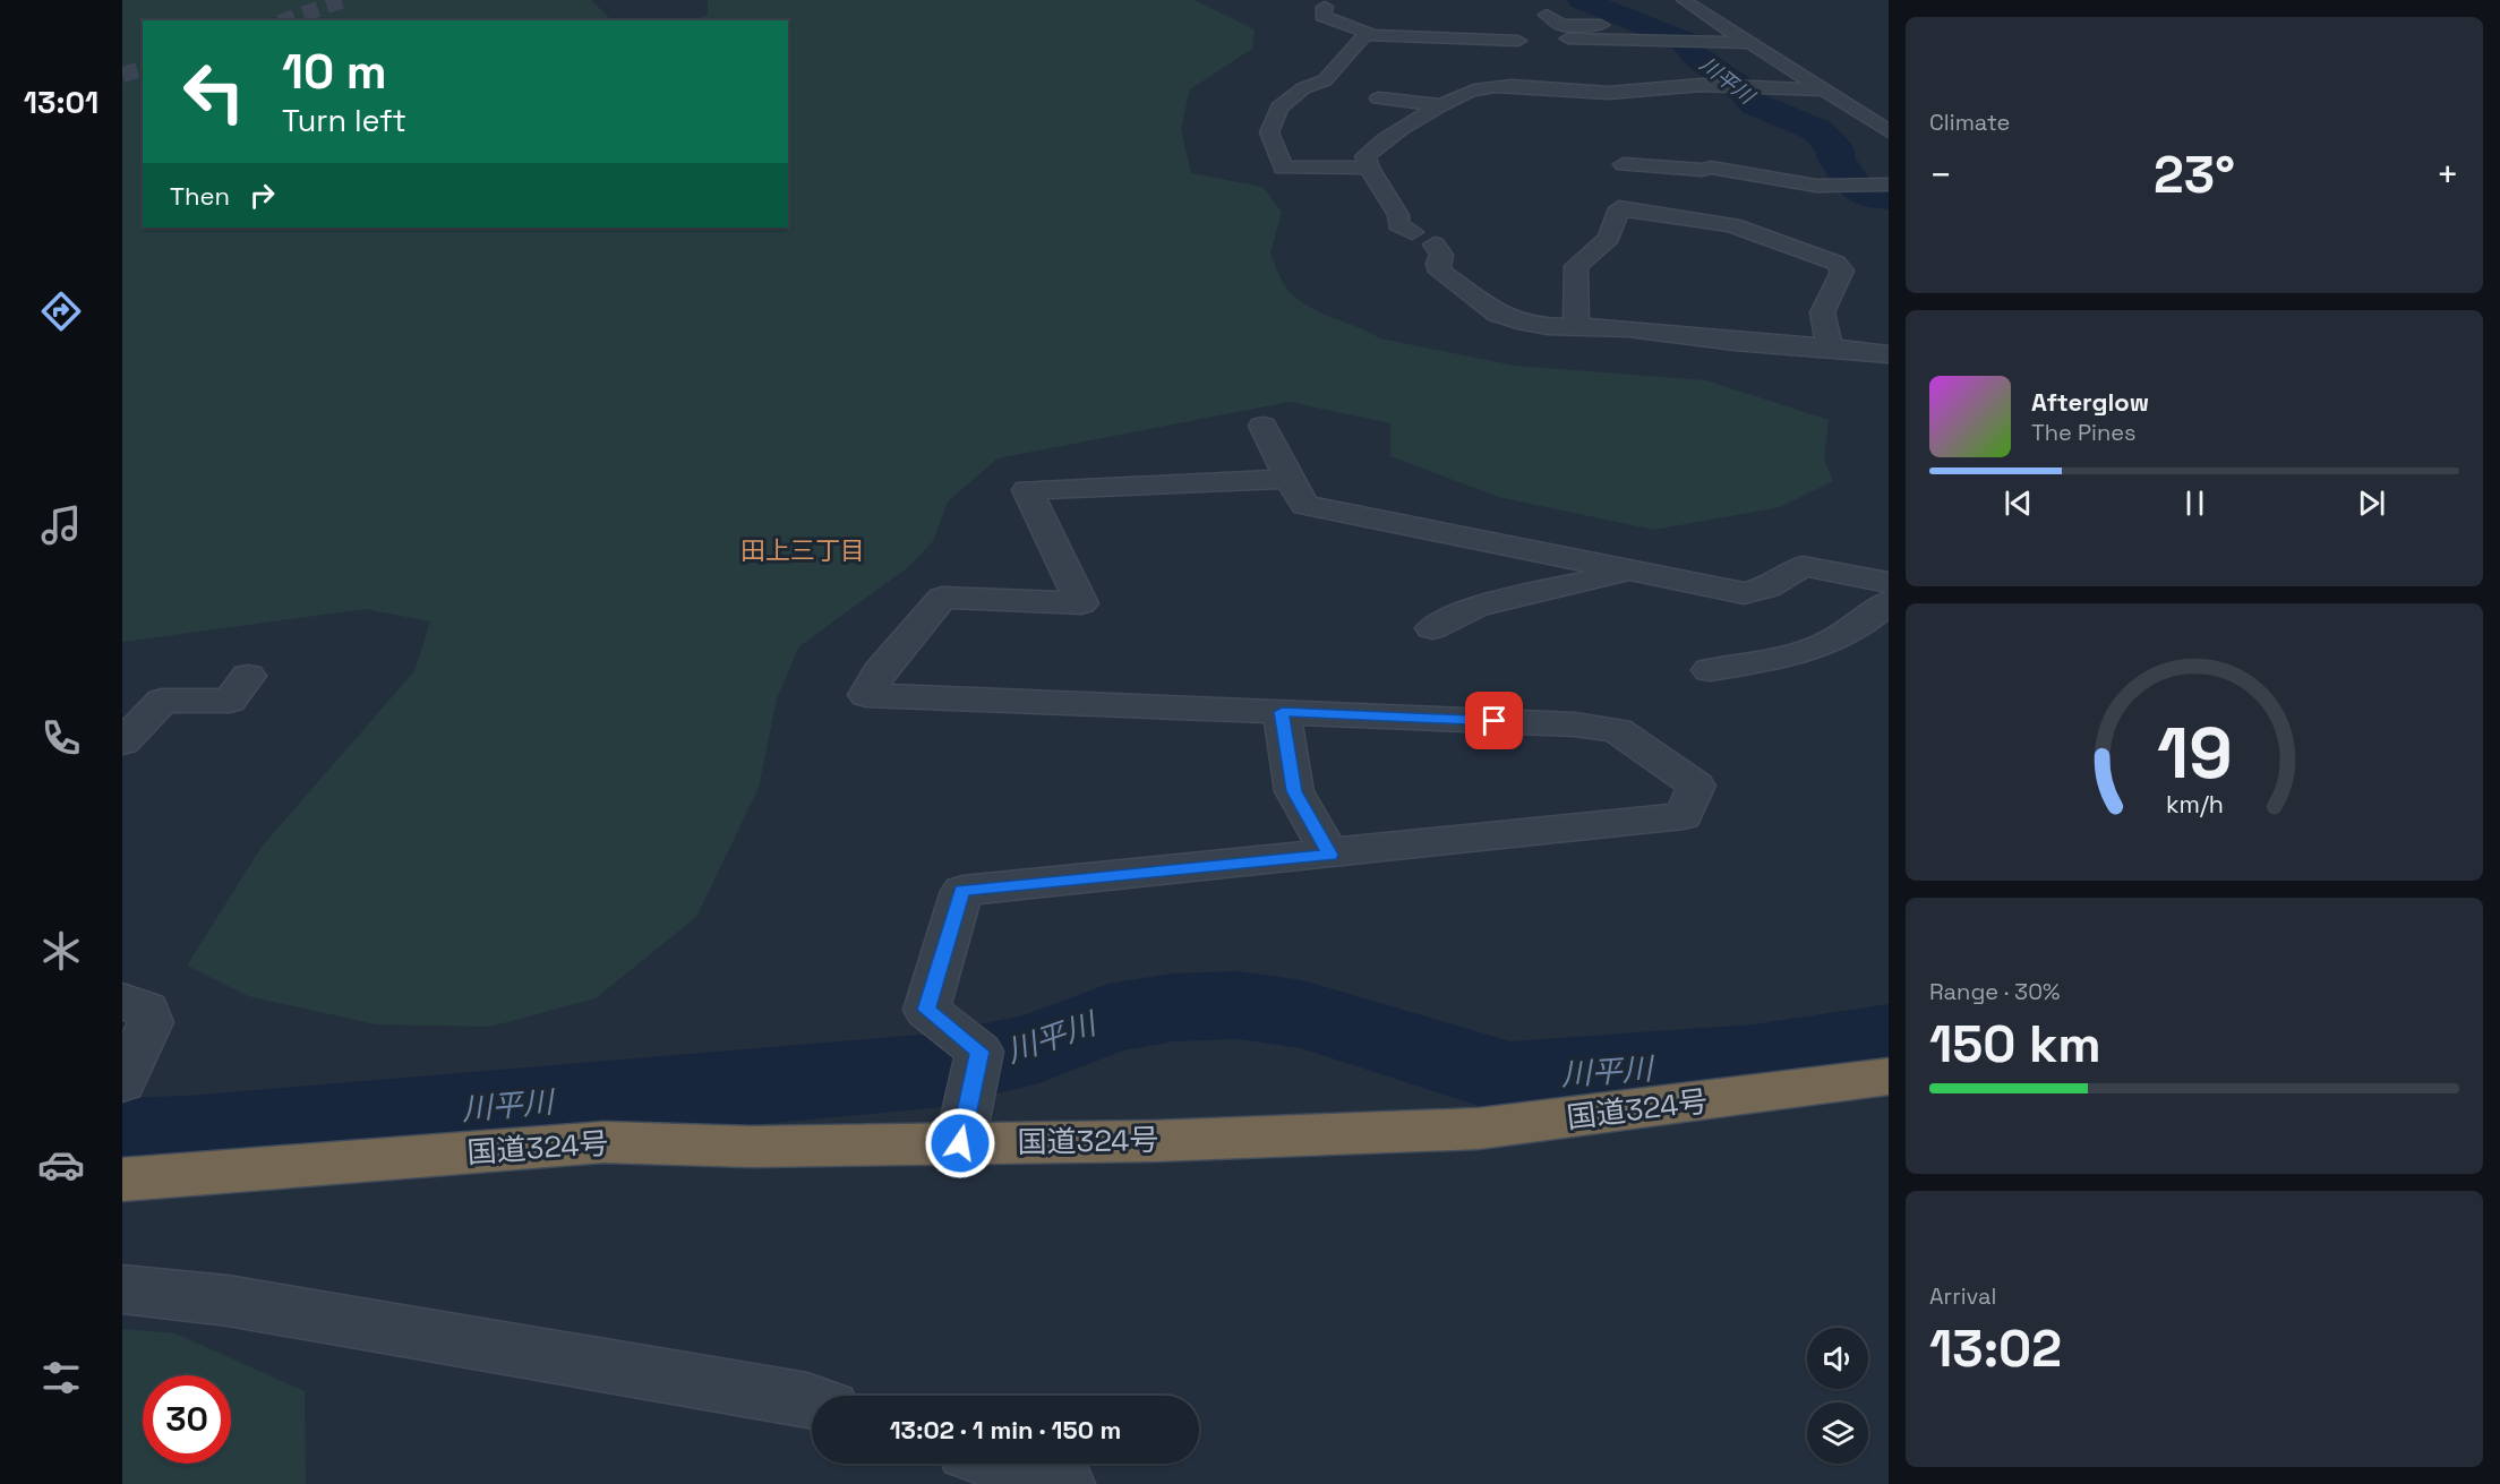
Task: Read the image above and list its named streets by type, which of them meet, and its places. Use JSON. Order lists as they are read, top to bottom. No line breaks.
{"streets":{"highway":["国道324号"]},"districts":["田上三丁目"],"water":["川平川"],"page":{"tabs":"13:01","tile":["Climate",["Range · 30%","150 km"],["Arrival","13:02"]],"turn":["10 m","Turn left"],"heat":["−","23°","+"],"then":"Then","song":["Afterglow","The Pines"],"limit":"30","trip":"13:02 · 1 min · 150 m","gauge":["19","km/h"]}}
